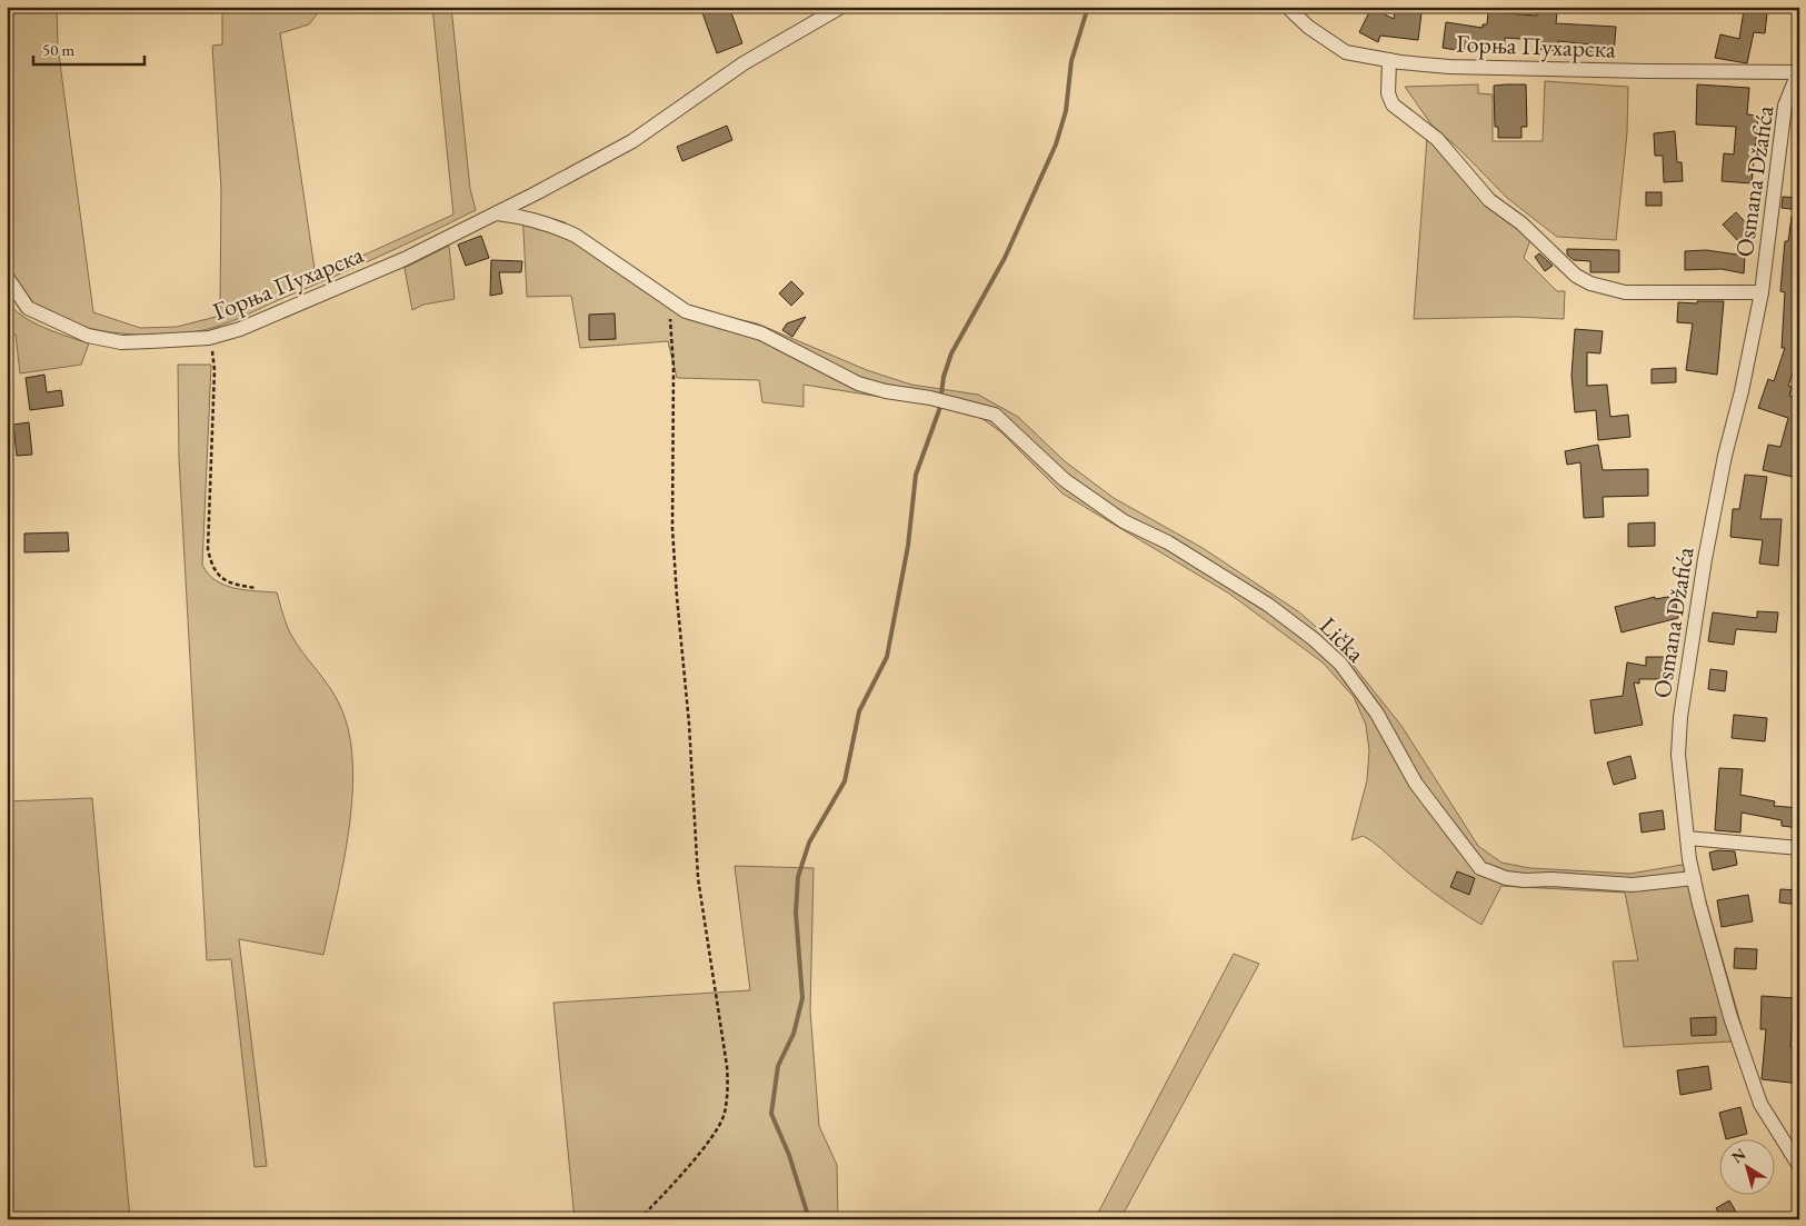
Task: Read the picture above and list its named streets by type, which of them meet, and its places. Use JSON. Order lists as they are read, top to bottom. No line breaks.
{"streets":{"street":["Горња Пухарска","Osmana Džafića","Lička"]},"crossings":[["Горња Пухарска","Osmana Džafića"],["Osmana Džafića","Lička"]],"scale_bar":"50 m","north":"top left"}
